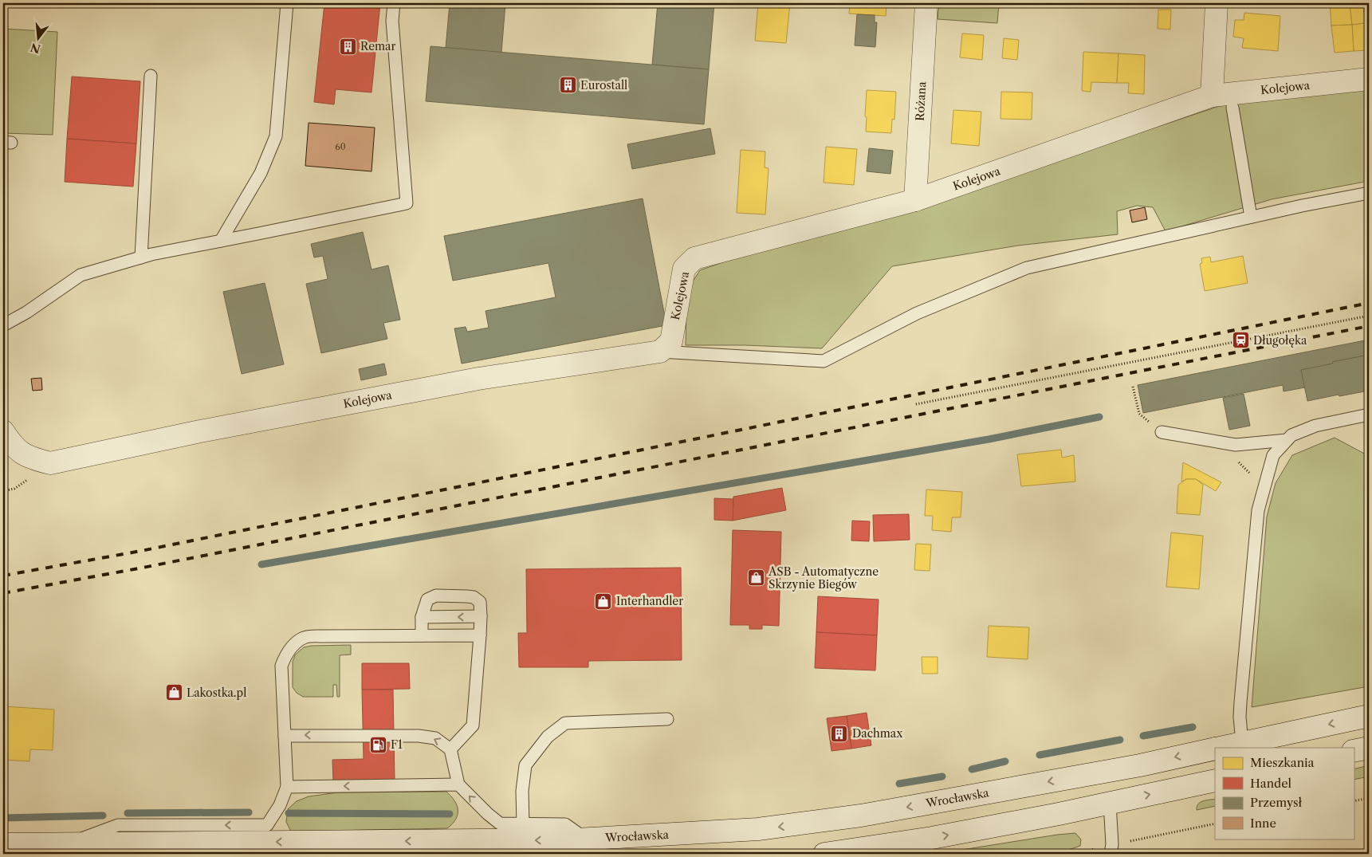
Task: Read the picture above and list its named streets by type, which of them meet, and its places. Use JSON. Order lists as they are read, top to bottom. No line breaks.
{"streets":{"main road":["Kolejowa","Różana","Wrocławska"]},"crossings":[["Kolejowa","Różana"]],"places":{"building":["Remar","Eurostall","Dachmax"],"station":["Długołęka"],"shop":["ASB - Automatyczne Skrzynie Biegów","Interhandler","Lakostka.pl"],"fuel station":["F1"]},"house_numbers":["60"],"legend":["Mieszkania","Handel","Przemysł","Inne"],"north":"bottom"}
